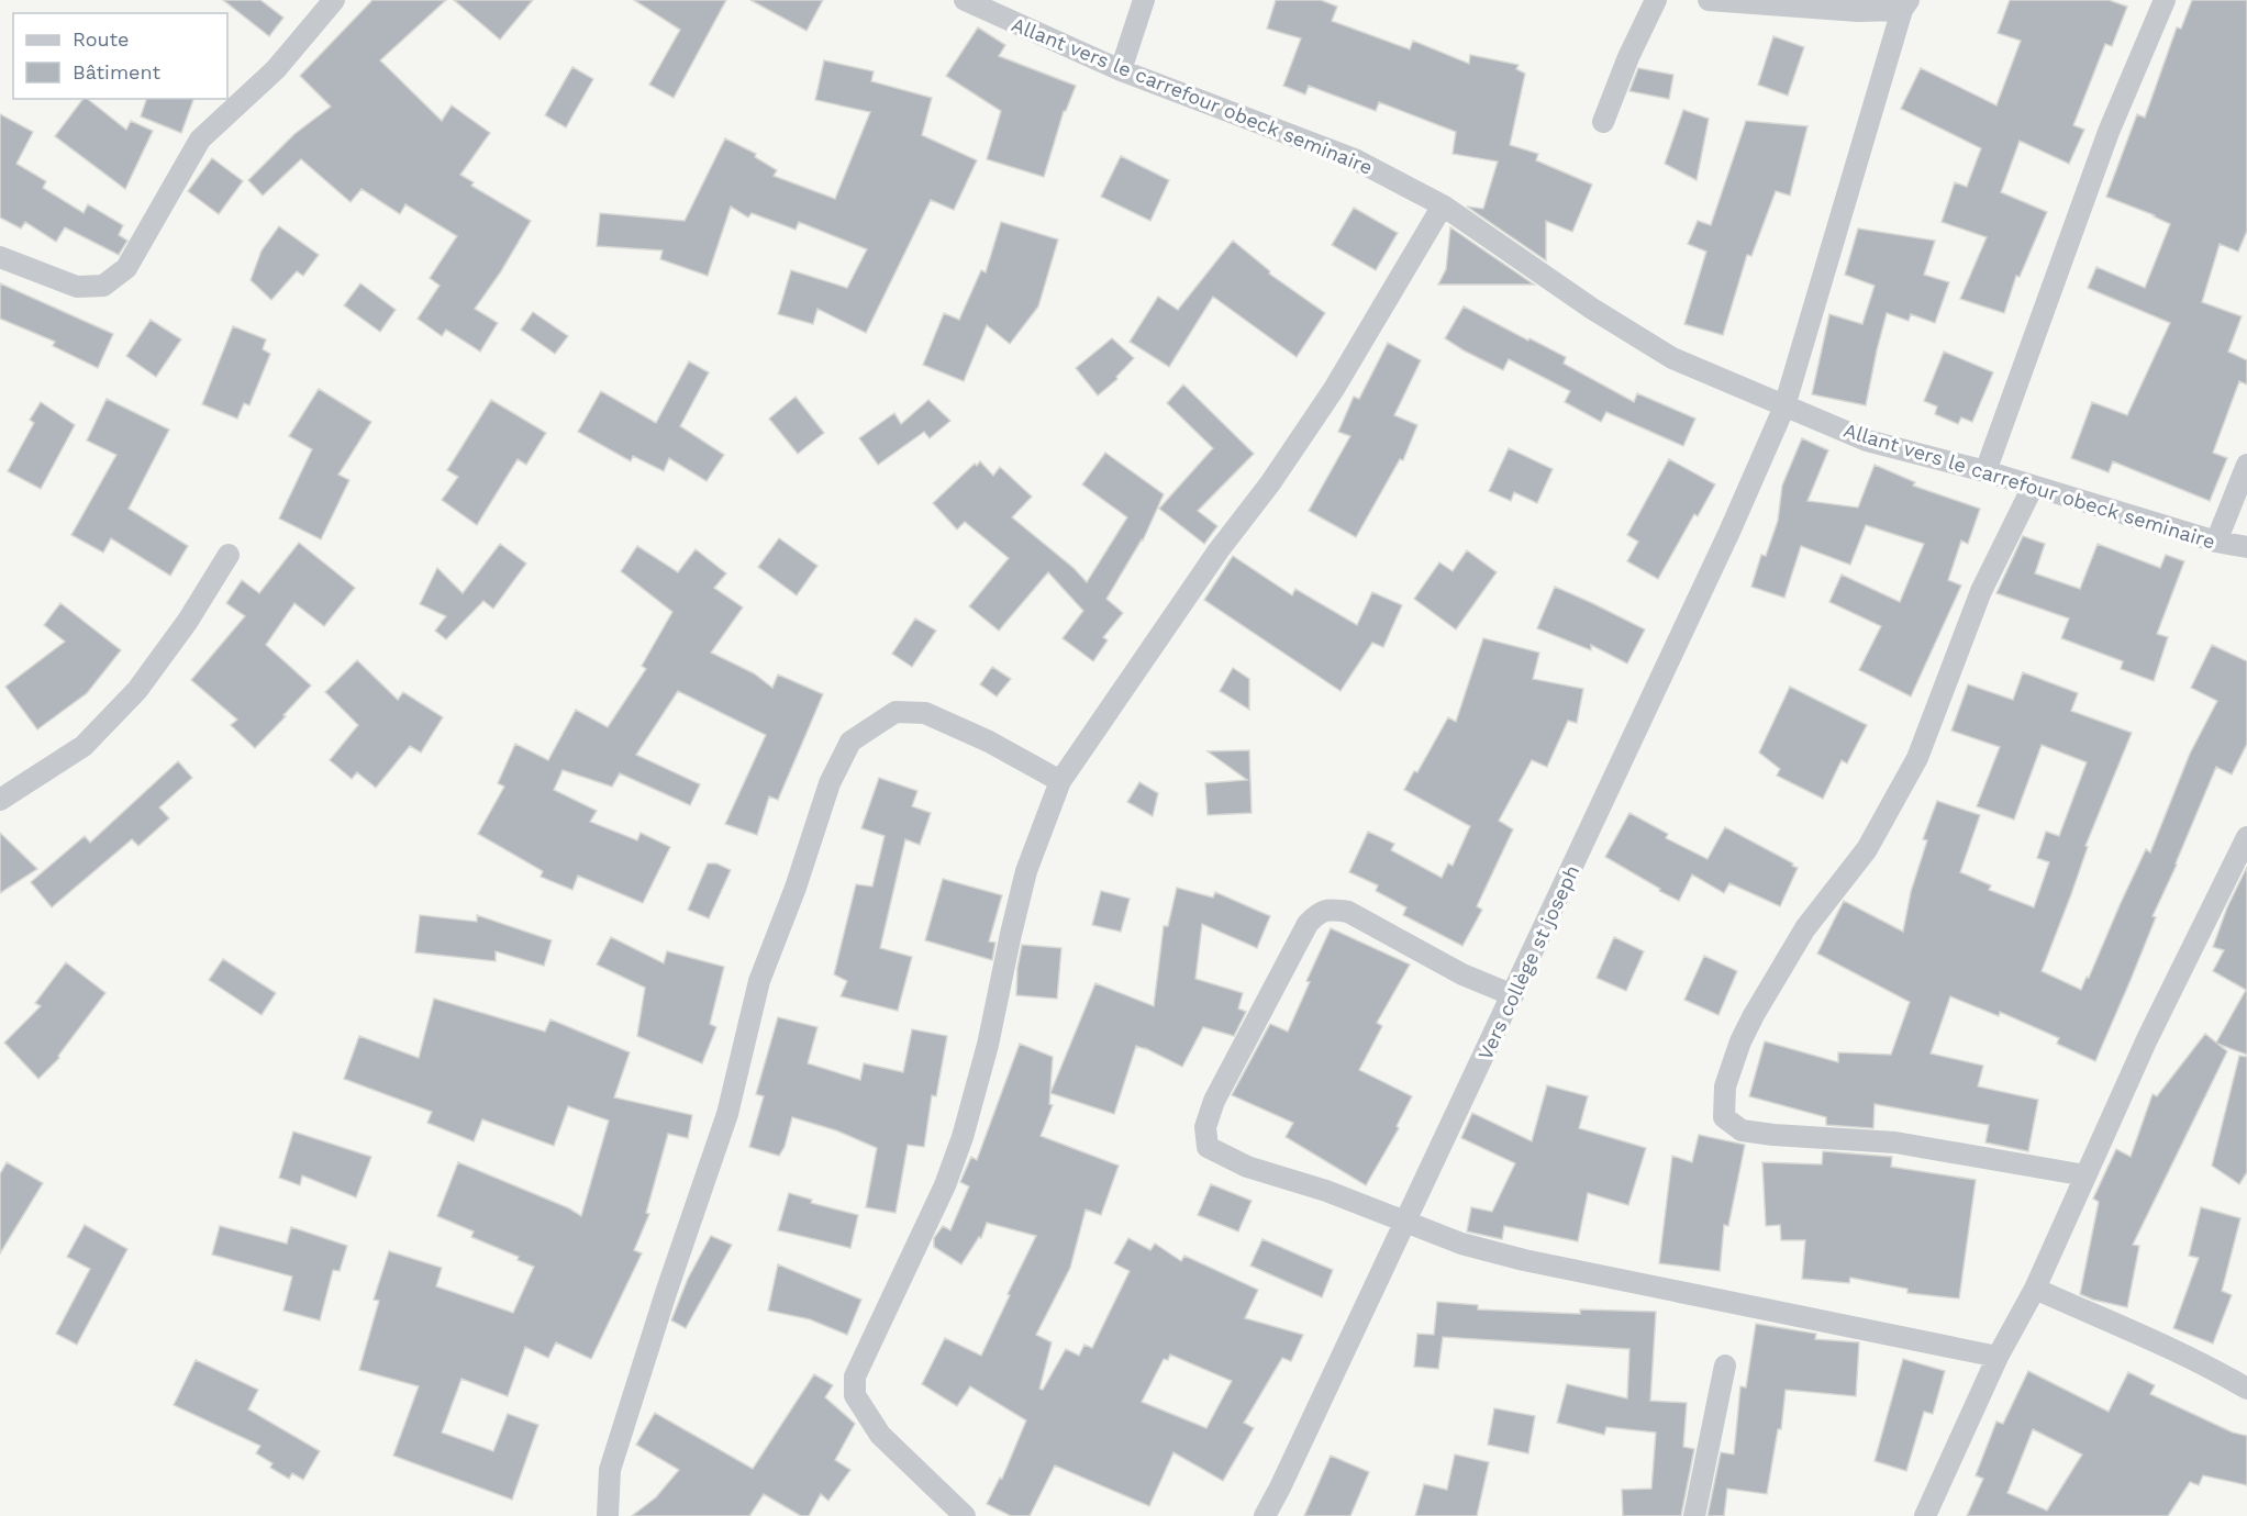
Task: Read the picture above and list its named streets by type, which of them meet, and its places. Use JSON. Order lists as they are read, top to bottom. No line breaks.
{"streets":{"street":["Allant vers le carrefour obeck seminaire","Vers collège st joseph"]},"crossings":[["Allant vers le carrefour obeck seminaire","Vers collège st joseph"]],"legend":["Route","Bâtiment"]}
